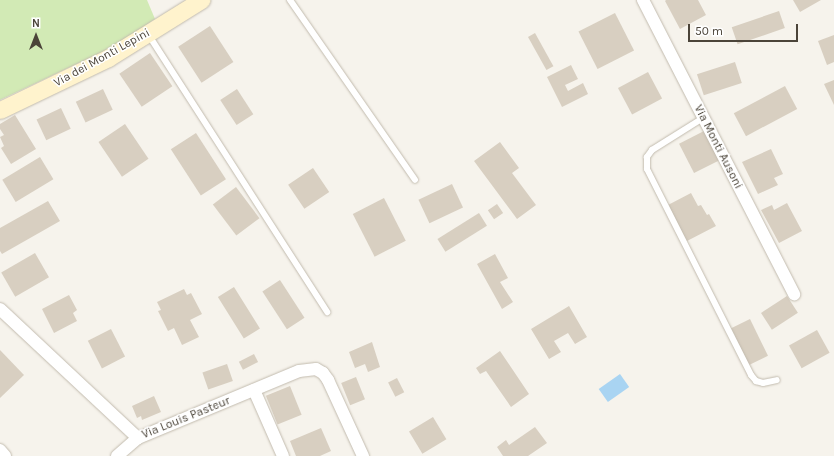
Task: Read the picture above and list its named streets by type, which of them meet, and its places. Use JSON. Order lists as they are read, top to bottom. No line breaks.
{"streets":{"street":["Via dei Monti Lepini","Via Monti Ausoni","Via Louis Pasteur"]},"scale_bar":"50 m","north":"top"}
